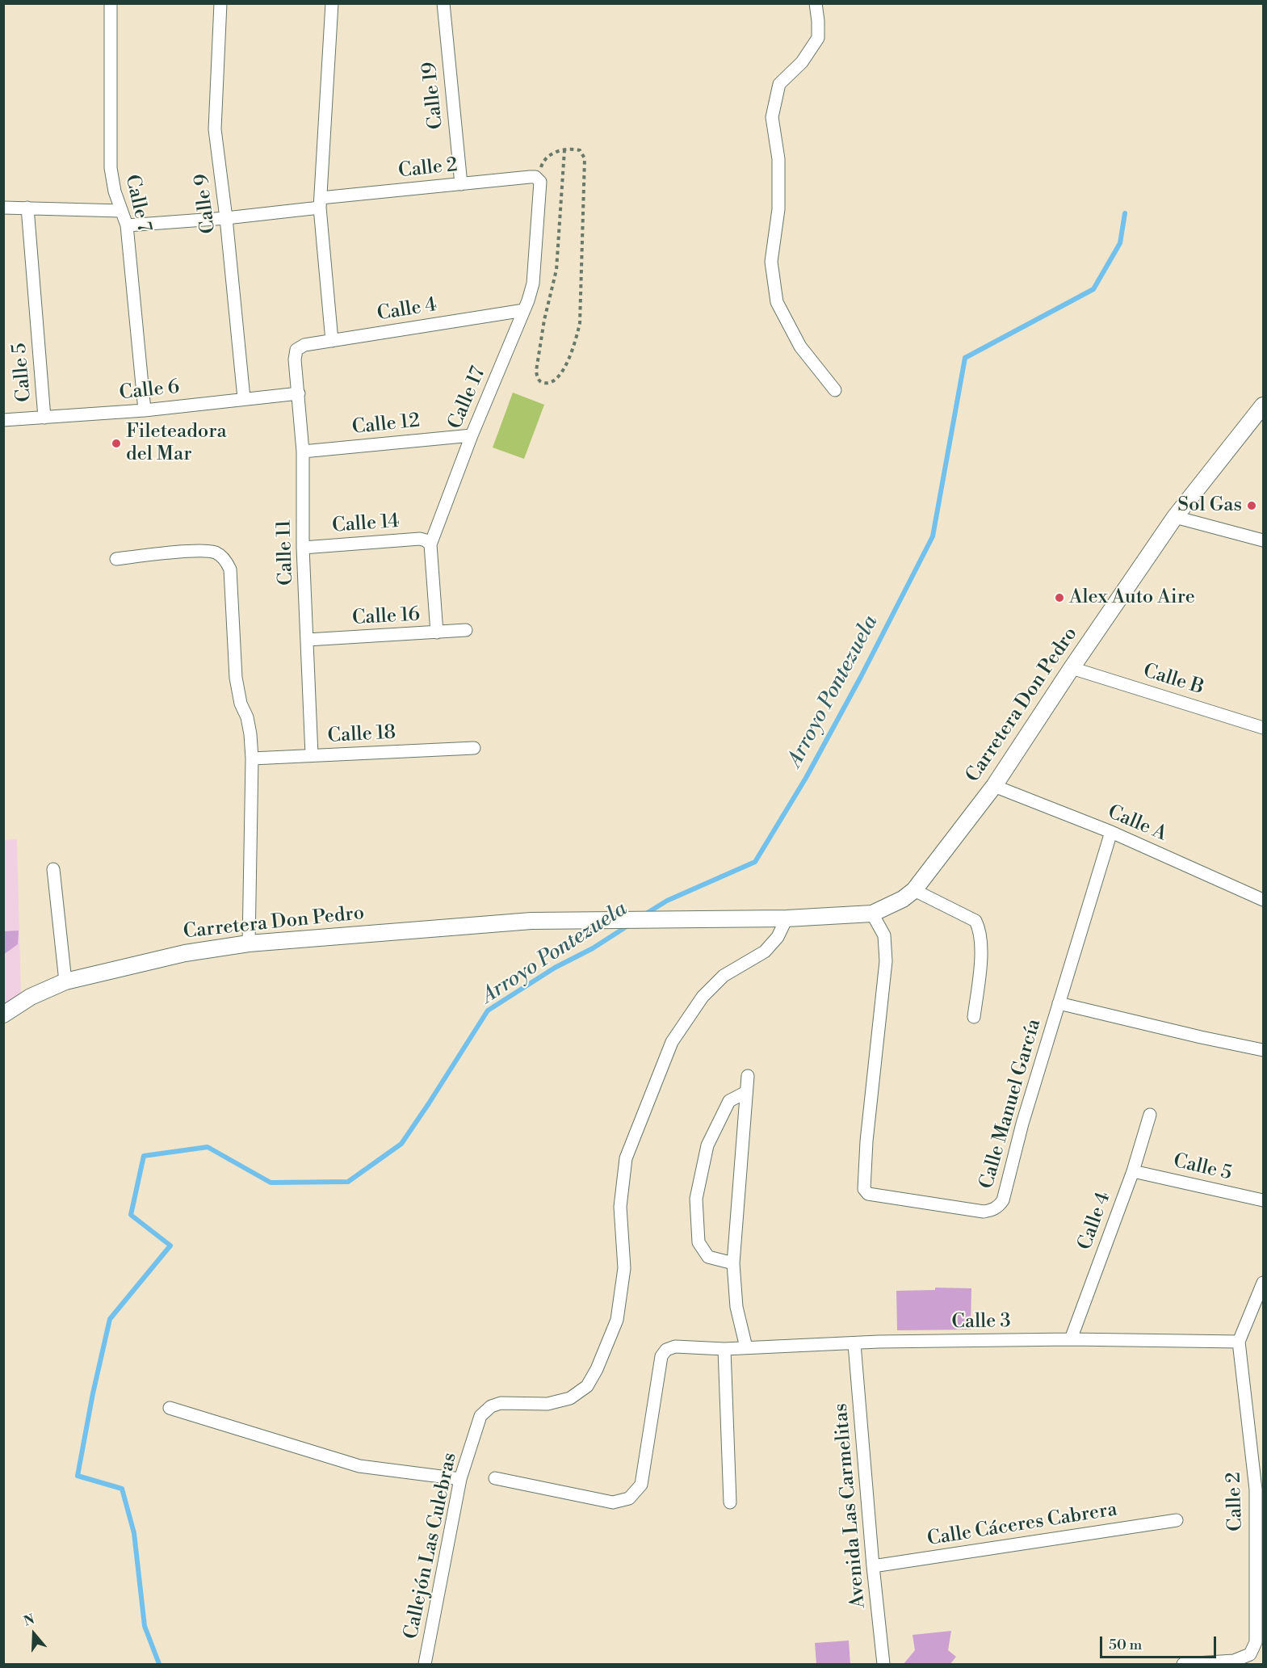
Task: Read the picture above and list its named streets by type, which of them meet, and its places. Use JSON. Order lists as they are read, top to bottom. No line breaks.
{"streets":{"street":["Calle 19","Calle 2","Calle 7","Calle 9","Calle 4","Calle 5","Calle 6","Calle 17","Calle 12","Calle 14","Calle 11","Calle 16","Calle B","Carretera Don Pedro","Calle 18","Calle A","Calle Manuel García","Calle 3","Avenida Las Carmelitas","Calle Cáceres Cabrera","Callejón Las Culebras"]},"crossings":[["Calle 19","Calle 2"],["Calle 2","Calle 7"],["Calle 2","Calle 9"],["Calle 2","Calle 17"],["Calle 2","Calle 3"],["Calle 7","Calle 6"],["Calle 9","Calle 6"],["Calle 4","Calle 5"],["Calle 4","Calle 17"],["Calle 4","Calle 11"],["Calle 4","Calle 3"],["Calle 5","Calle 6"],["Calle 6","Calle 11"],["Calle 17","Calle 12"],["Calle 17","Calle 14"],["Calle 17","Calle 16"],["Calle 12","Calle 11"],["Calle 14","Calle 11"],["Calle 11","Calle 16"],["Calle 11","Calle 18"],["Calle B","Carretera Don Pedro"],["Carretera Don Pedro","Calle A"],["Carretera Don Pedro","Calle Manuel García"],["Carretera Don Pedro","Callejón Las Culebras"],["Calle A","Calle Manuel García"],["Calle 3","Avenida Las Carmelitas"],["Avenida Las Carmelitas","Calle Cáceres Cabrera"]],"water":["Arroyo Pontezuela"],"places":["Fileteadora del Mar","Sol Gas","Alex Auto Aire"],"scale_bar":"50 m","north":"top"}
